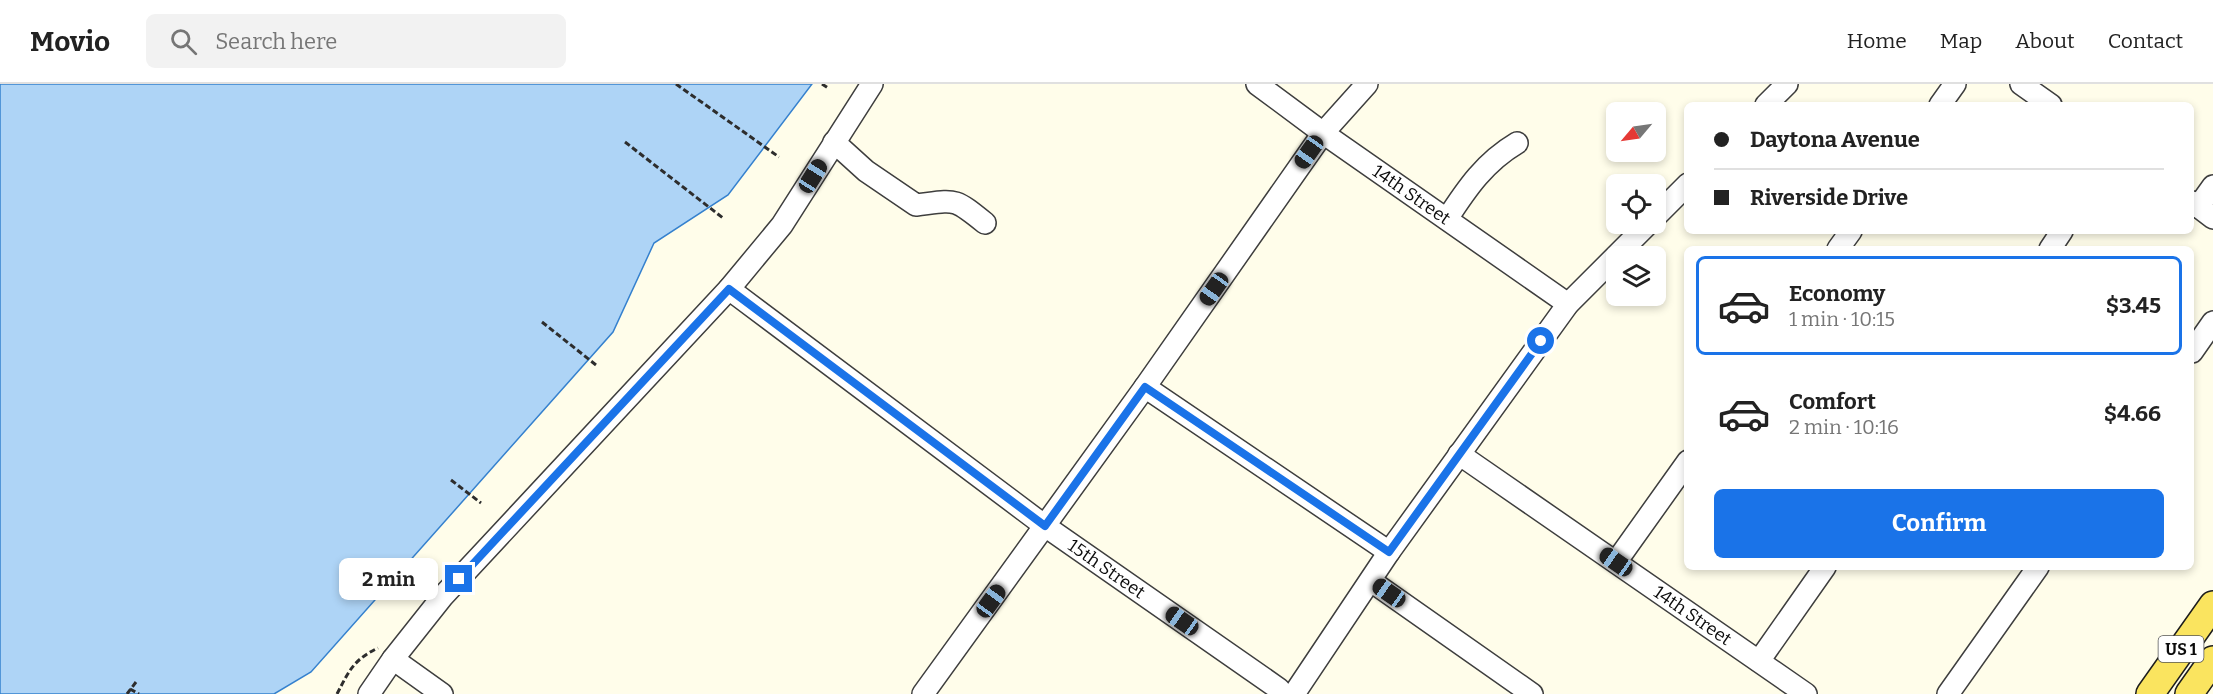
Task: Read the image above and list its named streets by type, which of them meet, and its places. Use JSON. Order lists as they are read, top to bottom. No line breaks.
{"streets":{"main road":["US 1"],"street":["14th Street","15th Street"]},"north":"bottom left","page":{"header":"Movio","search":"Search here","nav":["Home","Map","About","Contact"],"banner":["Daytona Avenue","Riverside Drive"],"list":[{"name":"Economy","note":"1 min · 10:15","value":"$3.45"},{"name":"Comfort","note":"2 min · 10:16","value":"$4.66"}],"buttons":"Confirm","bubble":"2 min"}}
